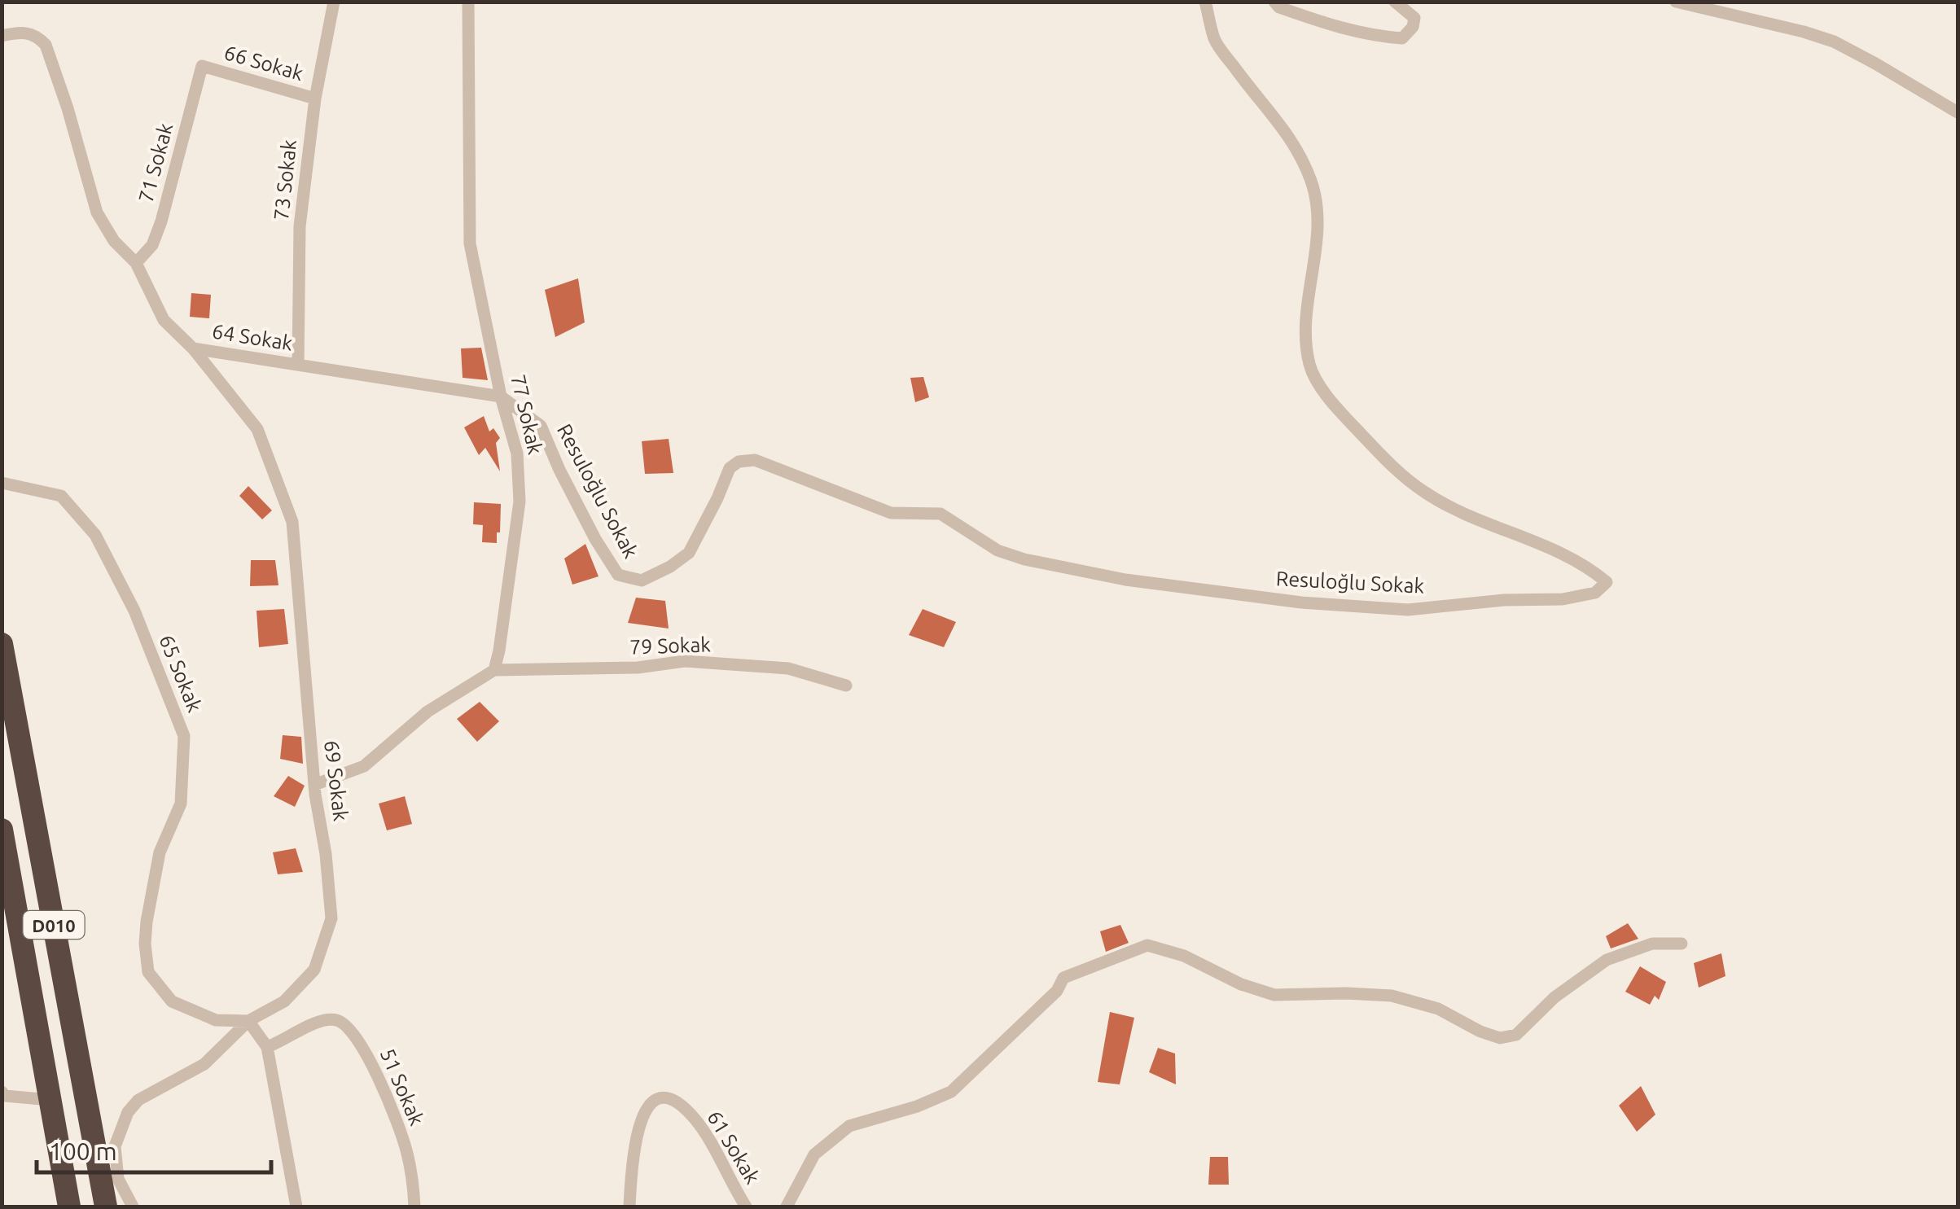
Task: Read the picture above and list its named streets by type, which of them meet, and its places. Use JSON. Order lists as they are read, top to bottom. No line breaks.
{"streets":{"highway":["D010"],"street":["66 Sokak","71 Sokak","73 Sokak","64 Sokak","77 Sokak","Resuloğlu Sokak","79 Sokak","65 Sokak","69 Sokak","51 Sokak","61 Sokak"]},"crossings":[["66 Sokak","71 Sokak"],["66 Sokak","73 Sokak"],["71 Sokak","64 Sokak"],["73 Sokak","64 Sokak"],["64 Sokak","77 Sokak"],["64 Sokak","Resuloğlu Sokak"],["64 Sokak","69 Sokak"],["77 Sokak","Resuloğlu Sokak"],["77 Sokak","79 Sokak"],["65 Sokak","69 Sokak"]],"scale_bar":"100 m"}
